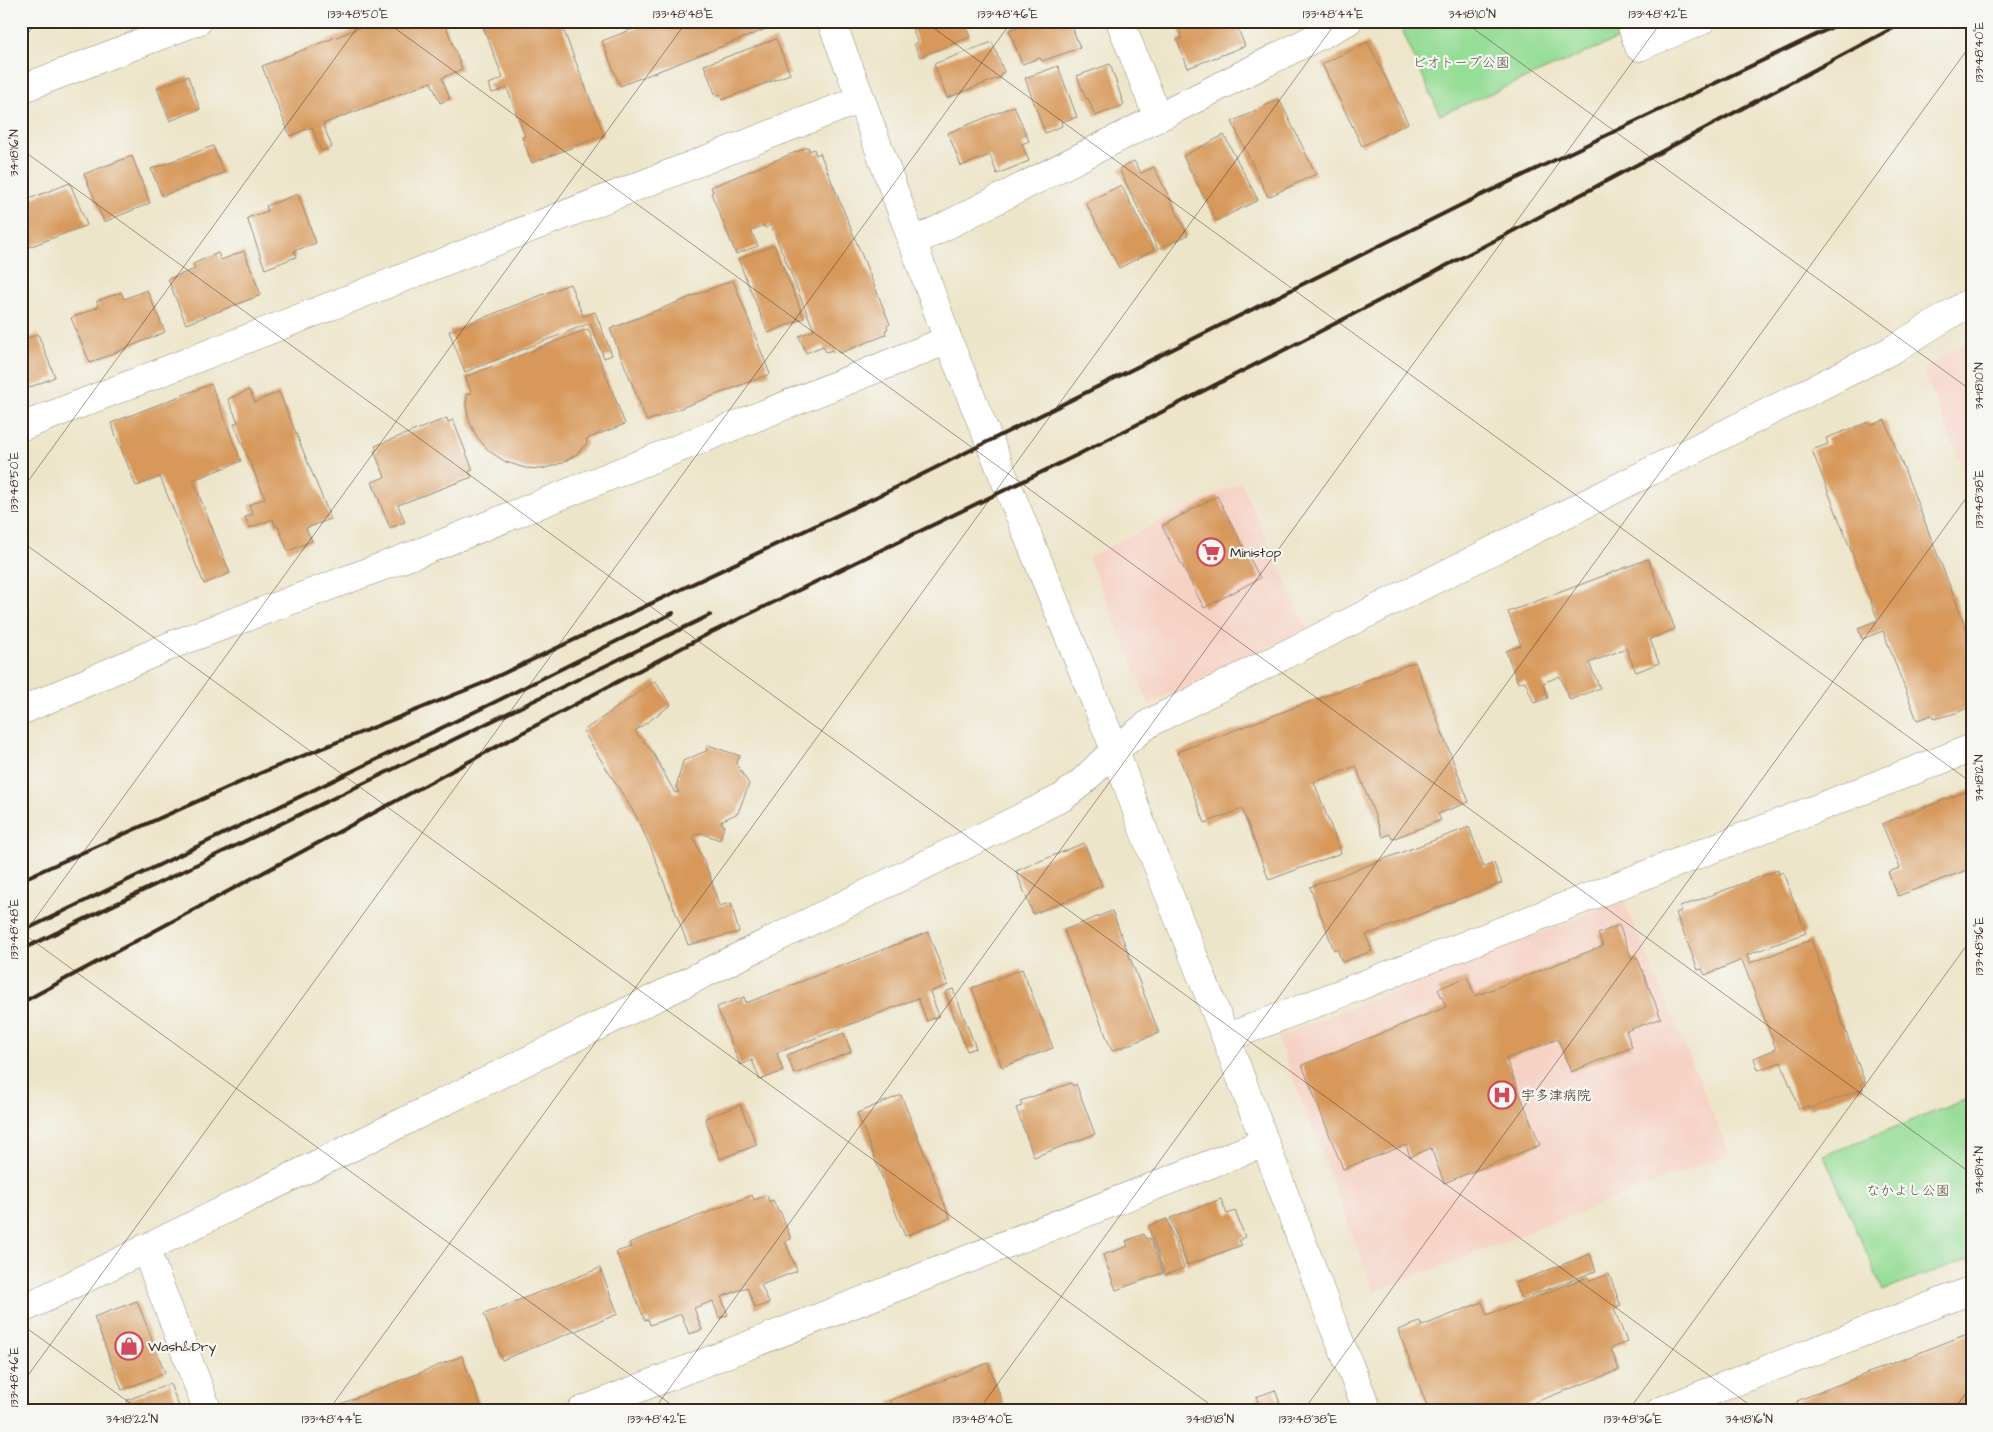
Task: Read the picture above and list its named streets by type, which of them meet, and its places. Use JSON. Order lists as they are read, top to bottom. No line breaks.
{"parks":["ビオトープ公園","なかよし公園"],"places":{"supermarket":["Ministop"],"hospital":["宇多津病院"],"shop":["Wash&Dry"]},"coordinates":["133°48'50\"E","133°48'48\"E","133°48'46\"E","133°48'44\"E","34°18'10\"N","133°48'42\"E","133°48'40\"E","34°18'16\"N","133°48'38\"E","34°18'12\"N","133°48'36\"E","34°18'14\"N","34°18'22\"N","34°18'18\"N"]}
